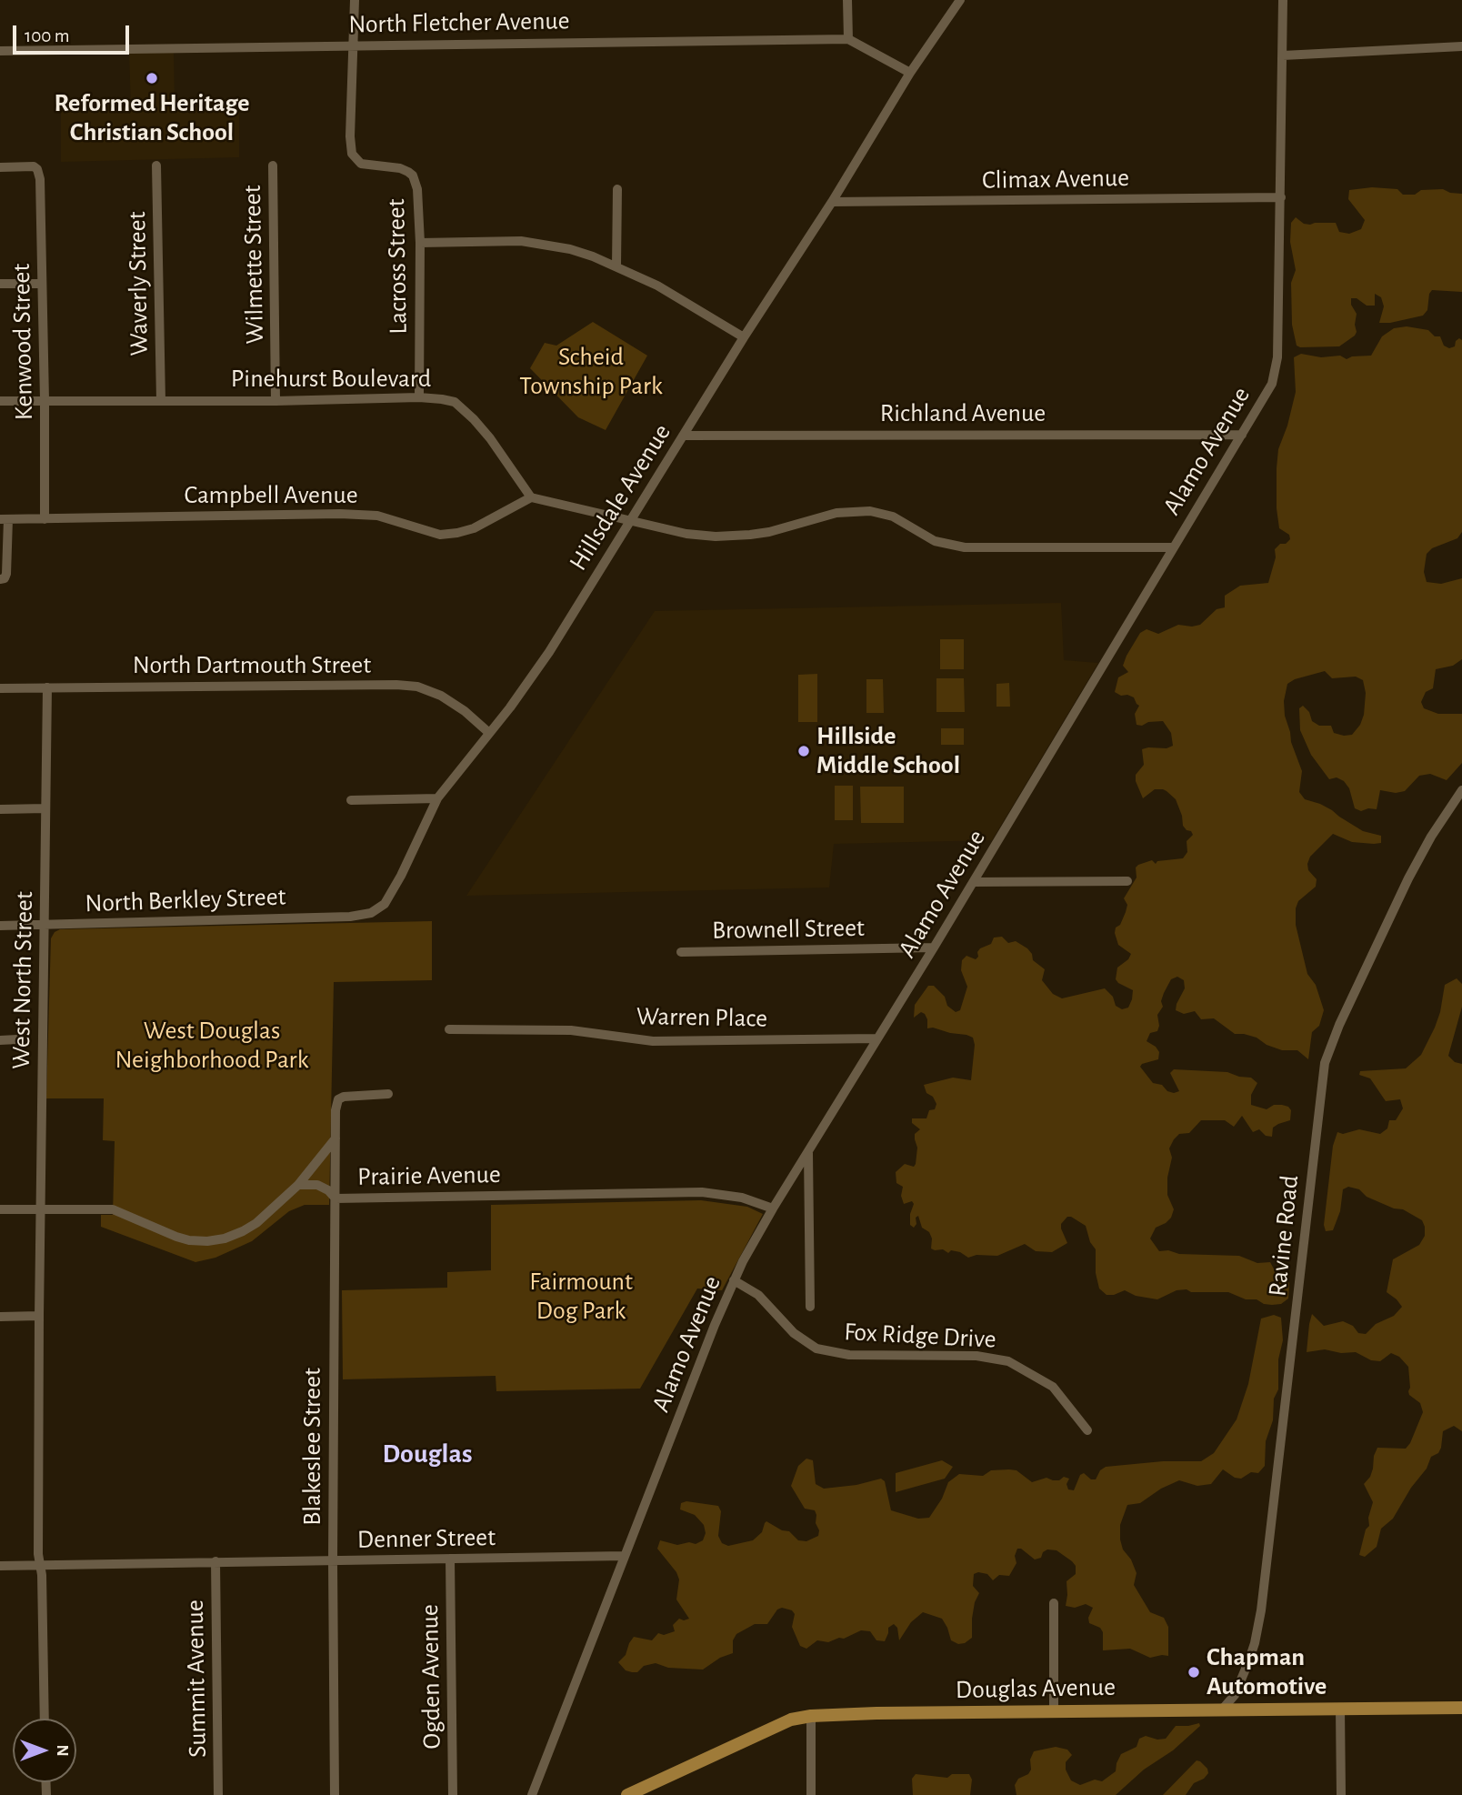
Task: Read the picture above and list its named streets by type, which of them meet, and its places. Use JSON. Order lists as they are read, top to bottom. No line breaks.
{"streets":{"main road":["Douglas Avenue"],"street":["North Fletcher Avenue","Climax Avenue","Wilmette Street","Lacross Street","Waverly Street","Kenwood Street","Pinehurst Boulevard","Richland Avenue","Alamo Avenue","Campbell Avenue","Hillsdale Avenue","North Dartmouth Street","North Berkley Street","Brownell Street","West North Street","Warren Place","Prairie Avenue","Ravine Road","Fox Ridge Drive","Blakeslee Street","Denner Street","Ogden Avenue","Summit Avenue"]},"crossings":[["North Fletcher Avenue","Lacross Street"],["North Fletcher Avenue","Hillsdale Avenue"],["Climax Avenue","Alamo Avenue"],["Climax Avenue","Hillsdale Avenue"],["Wilmette Street","Pinehurst Boulevard"],["Lacross Street","Pinehurst Boulevard"],["Waverly Street","Pinehurst Boulevard"],["Kenwood Street","Pinehurst Boulevard"],["Kenwood Street","Campbell Avenue"],["Pinehurst Boulevard","Campbell Avenue"],["Richland Avenue","Alamo Avenue"],["Richland Avenue","Hillsdale Avenue"],["Alamo Avenue","Brownell Street"],["Alamo Avenue","Warren Place"],["Alamo Avenue","Prairie Avenue"],["Alamo Avenue","Fox Ridge Drive"],["Alamo Avenue","Denner Street"],["Hillsdale Avenue","North Dartmouth Street"],["Hillsdale Avenue","North Berkley Street"],["North Dartmouth Street","West North Street"],["North Berkley Street","West North Street"],["West North Street","Denner Street"],["Prairie Avenue","Blakeslee Street"],["Ravine Road","Douglas Avenue"],["Blakeslee Street","Denner Street"],["Denner Street","Ogden Avenue"],["Denner Street","Summit Avenue"]],"districts":["Douglas"],"parks":["Scheid Township Park","West Douglas Neighborhood Park","Fairmount Dog Park"],"places":["Reformed Heritage Christian School","Hillside Middle School","Chapman Automotive"],"scale_bar":"100 m","north":"right"}
